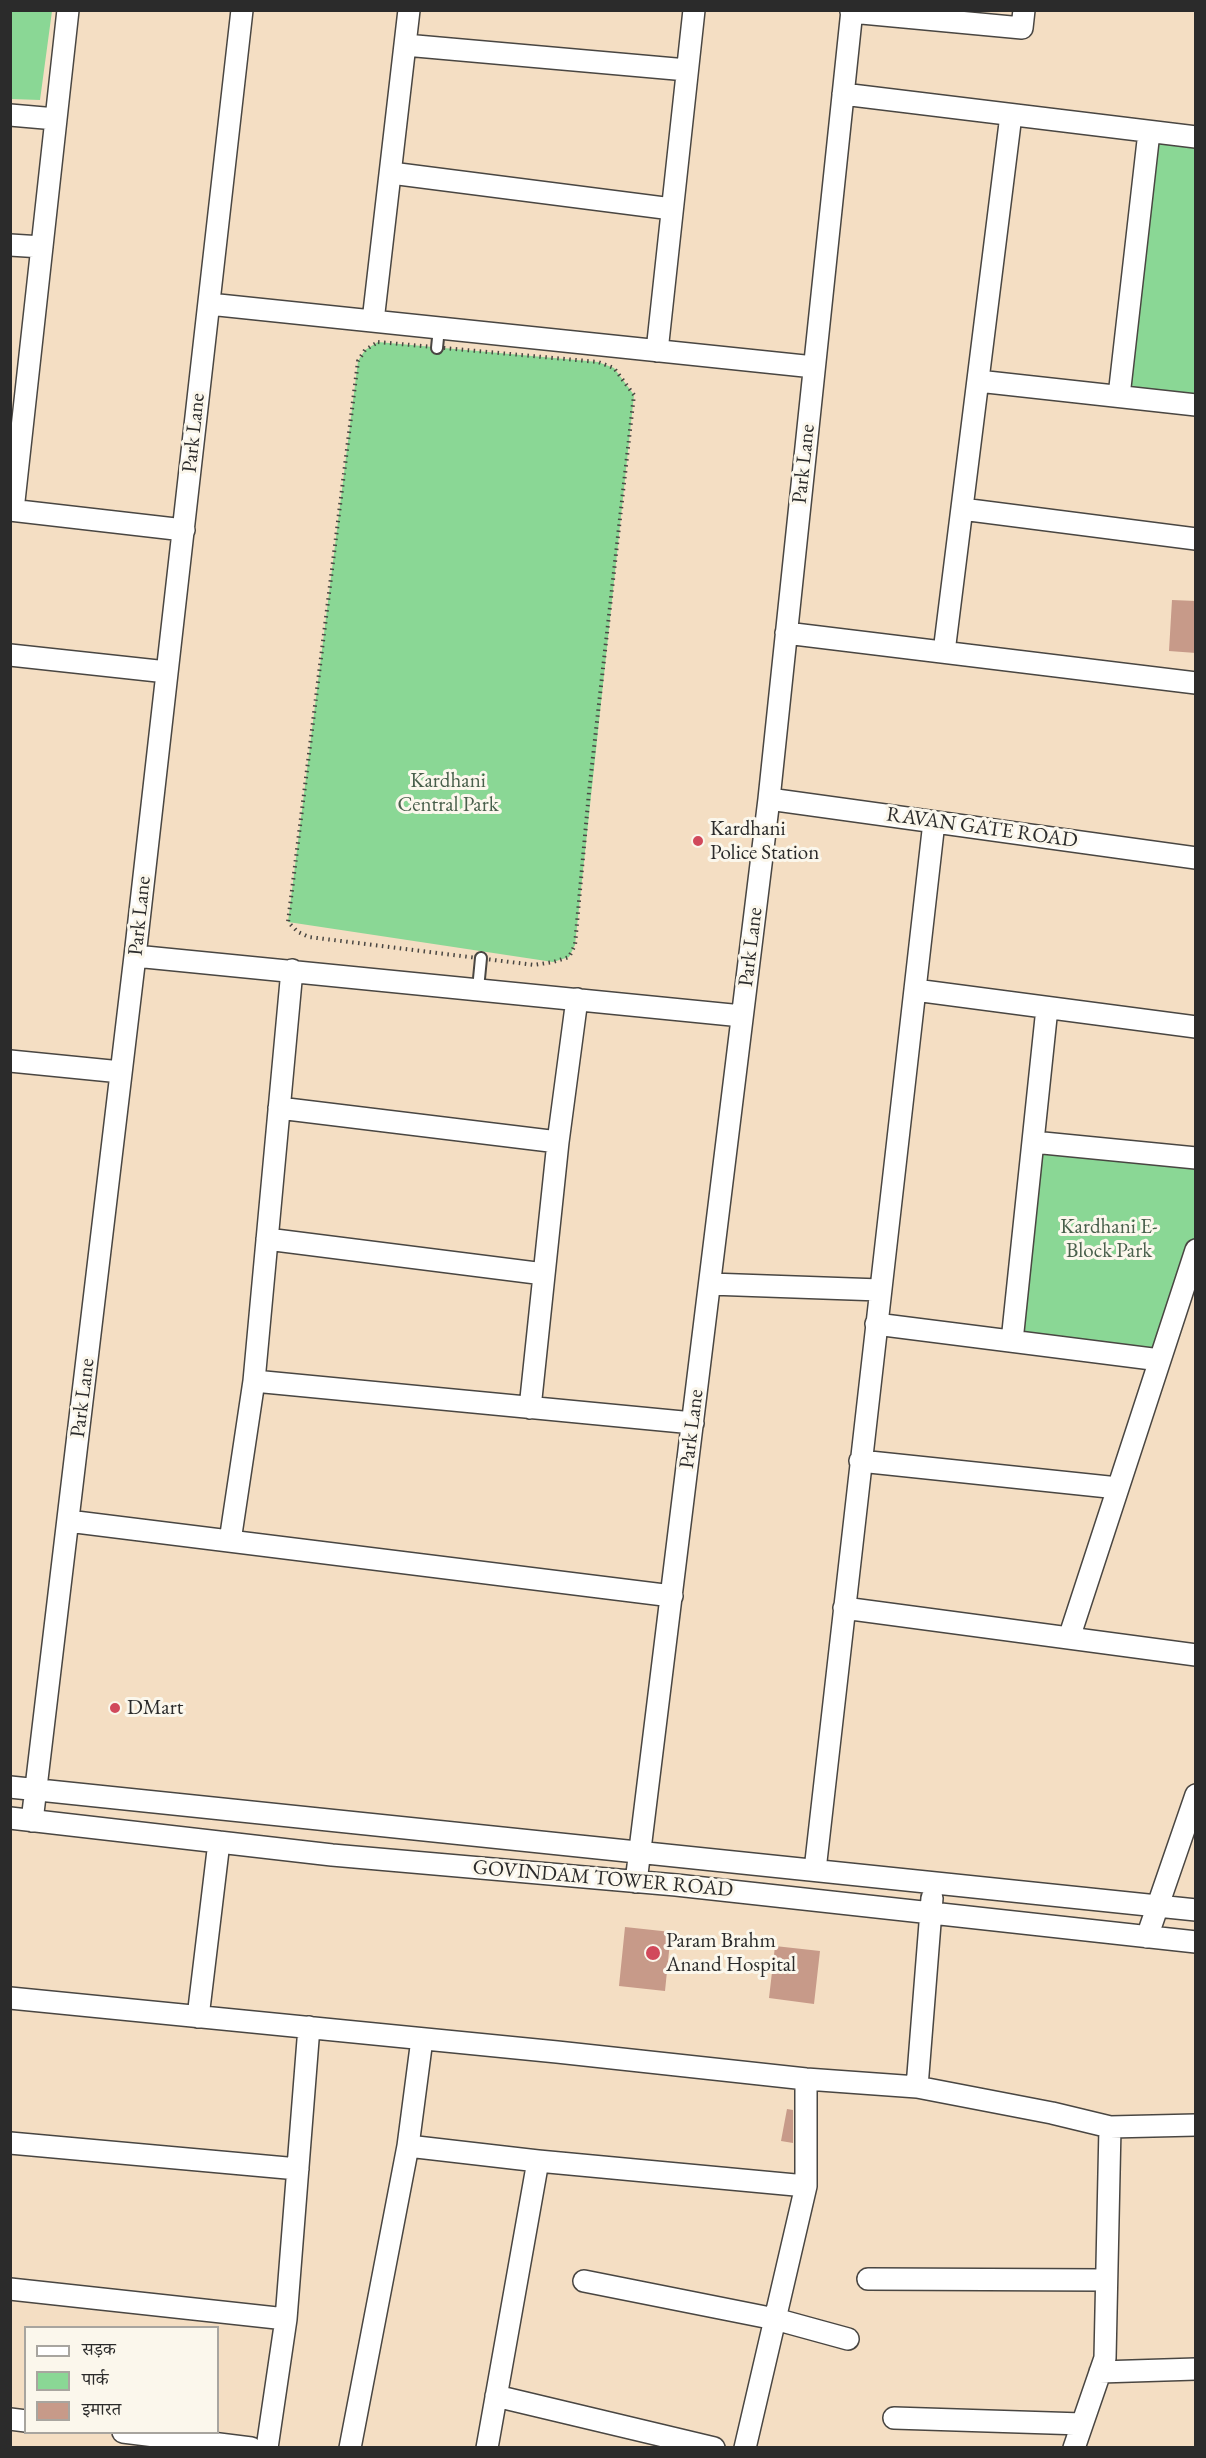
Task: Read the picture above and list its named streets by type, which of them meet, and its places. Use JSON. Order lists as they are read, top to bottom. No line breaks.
{"streets":{"street":["Park Lane","RAVAN GATE ROAD","GOVINDAM TOWER ROAD"]},"crossings":[["Park Lane","RAVAN GATE ROAD"],["Park Lane","GOVINDAM TOWER ROAD"]],"parks":["Kardhani Central Park","Kardhani E- Block Park"],"places":["Kardhani Police Station","DMart","Param Brahm Anand Hospital"],"legend":["सड़क","पार्क","इमारत"]}
